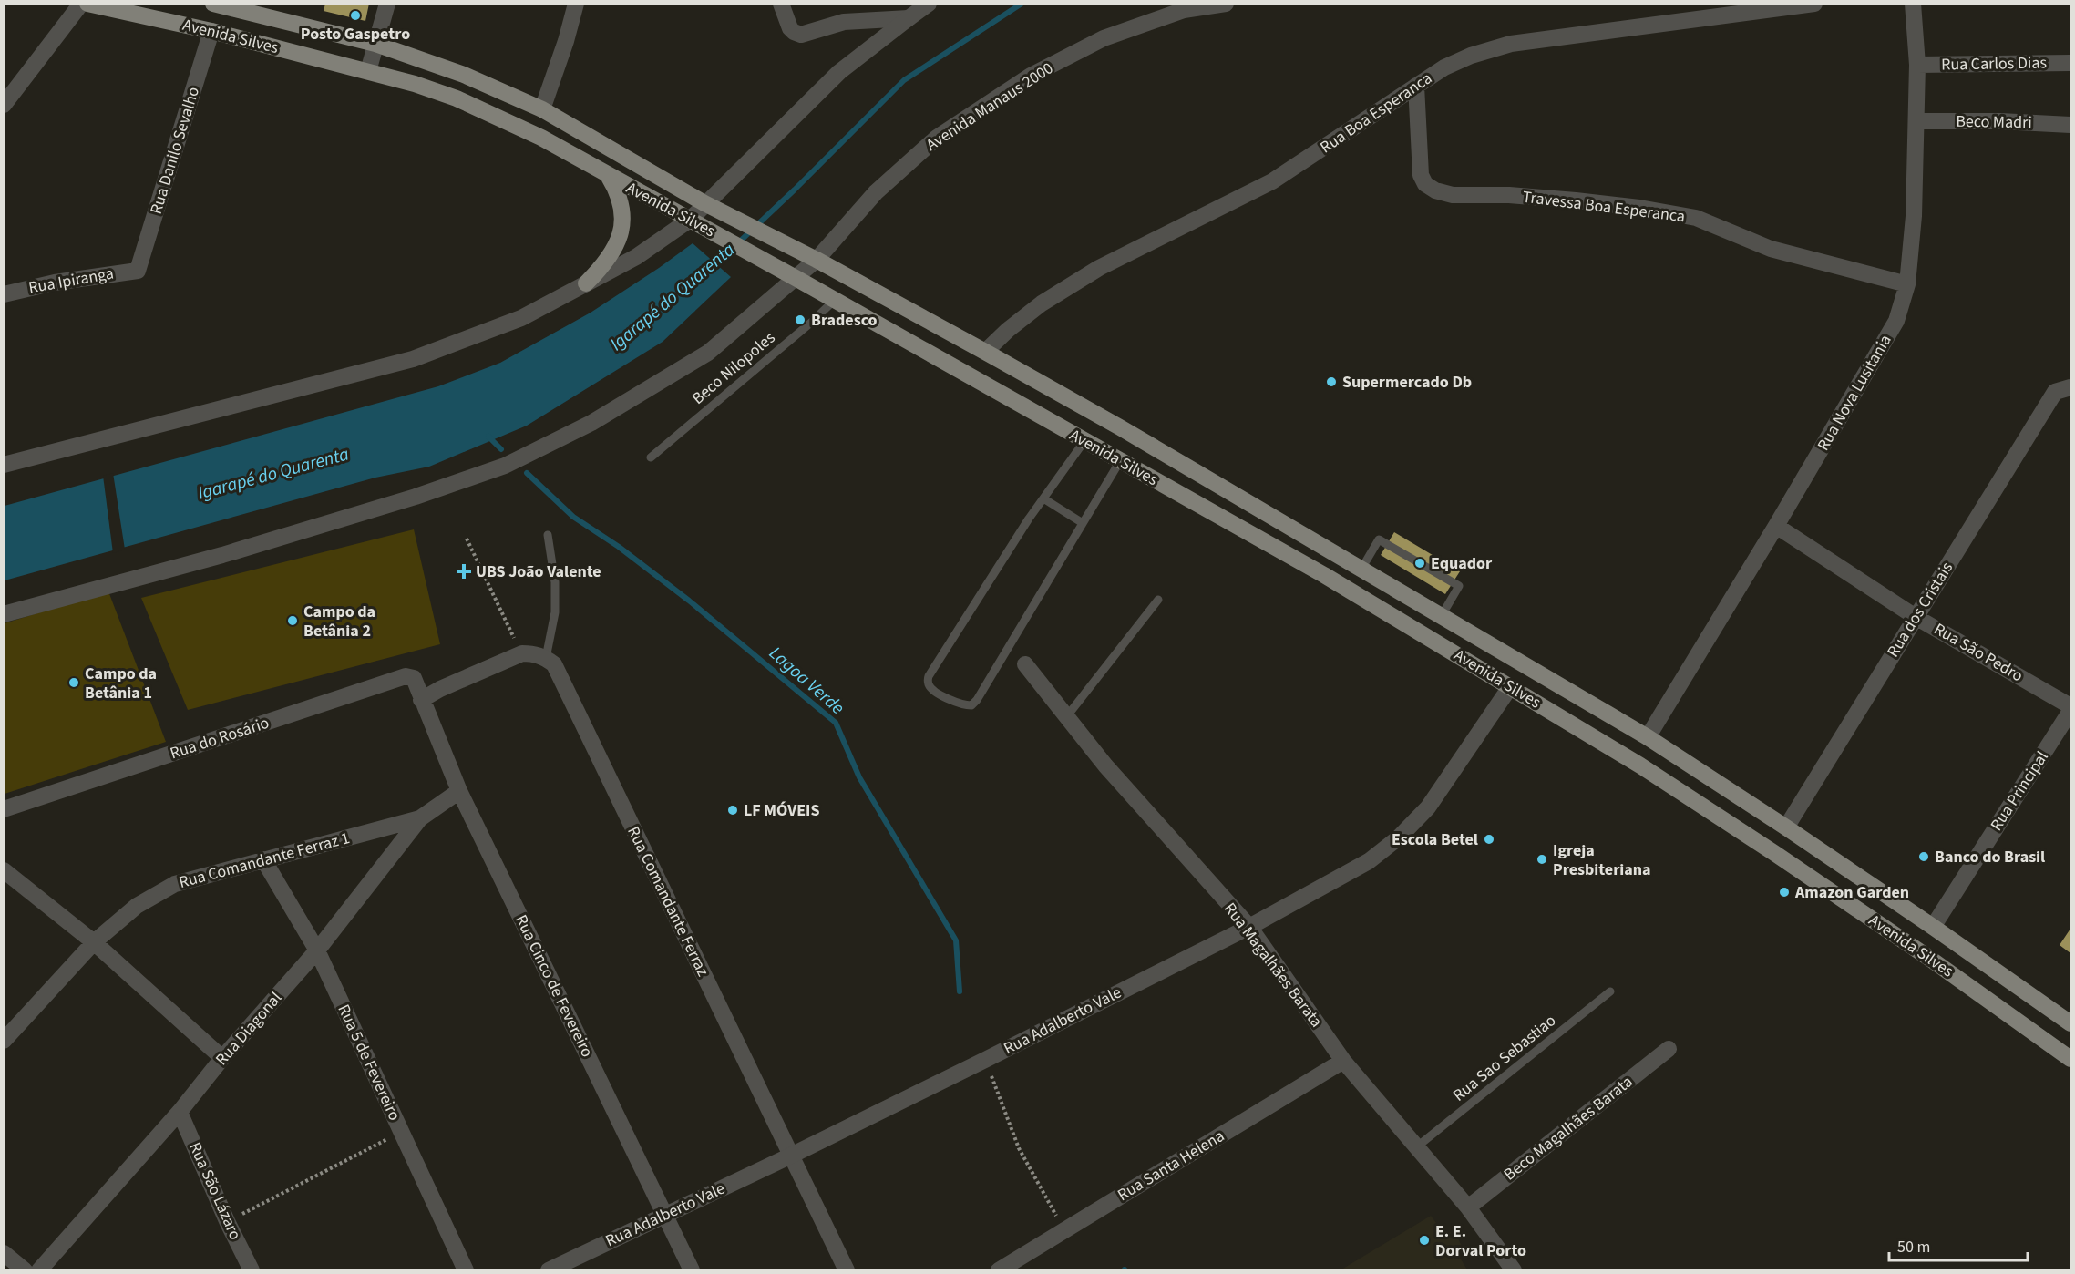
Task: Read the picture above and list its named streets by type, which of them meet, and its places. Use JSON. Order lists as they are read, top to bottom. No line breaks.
{"streets":{"main road":["Avenida Silves"],"street":["Rua Carlos Dias","Avenida Manaus 2000","Rua Boa Esperanca","Beco Madri","Rua Danilo Sevalho","Travessa Boa Esperanca","Rua Ipiranga","Rua Nova Lusitania","Rua dos Cristais","Rua São Pedro","Rua do Rosário","Rua Principal","Rua Comandante Ferraz 1","Rua Comandante Ferraz","Rua Magalhães Barata","Rua Cinco de Fevereiro","Rua Adalberto Vale","Rua Diagonal","Rua 5 de Fevereiro","Beco Magalhães Barata","Rua Santa Helena","Rua São Lázaro"],"lane":["Beco Nilopoles","Rua Sao Sebastiao"]},"crossings":[["Avenida Silves","Avenida Manaus 2000"],["Avenida Silves","Rua Boa Esperanca"],["Avenida Silves","Rua Danilo Sevalho"],["Avenida Silves","Beco Nilopoles"],["Avenida Silves","Rua Nova Lusitania"],["Avenida Silves","Rua dos Cristais"],["Avenida Silves","Rua Principal"],["Avenida Silves","Rua Adalberto Vale"],["Rua Carlos Dias","Rua Nova Lusitania"],["Rua Boa Esperanca","Travessa Boa Esperanca"],["Beco Madri","Rua Nova Lusitania"],["Rua Danilo Sevalho","Rua Ipiranga"],["Travessa Boa Esperanca","Rua Nova Lusitania"],["Rua Nova Lusitania","Rua São Pedro"],["Rua dos Cristais","Rua São Pedro"],["Rua do Rosário","Rua Cinco de Fevereiro"],["Rua Comandante Ferraz 1","Rua Diagonal"],["Rua Comandante Ferraz 1","Rua 5 de Fevereiro"],["Rua Comandante Ferraz","Rua Adalberto Vale"],["Rua Magalhães Barata","Rua Adalberto Vale"],["Rua Magalhães Barata","Rua Sao Sebastiao"],["Rua Magalhães Barata","Beco Magalhães Barata"],["Rua Magalhães Barata","Rua Santa Helena"],["Rua Cinco de Fevereiro","Rua Adalberto Vale"],["Rua Cinco de Fevereiro","Rua Diagonal"],["Rua Diagonal","Rua 5 de Fevereiro"],["Rua Diagonal","Rua São Lázaro"]],"water":["Igarapé do Quarenta","Lagoa Verde"],"places":{"other":["Posto Gaspetro","Bradesco","Supermercado Db","Equador","Campo da Betânia 2","Campo da Betânia 1","LF MÓVEIS","Escola Betel","Banco do Brasil","Igreja Presbiteriana","Amazon Garden","E. E. Dorval Porto"],"health":["UBS João Valente"]},"scale_bar":"50 m"}
